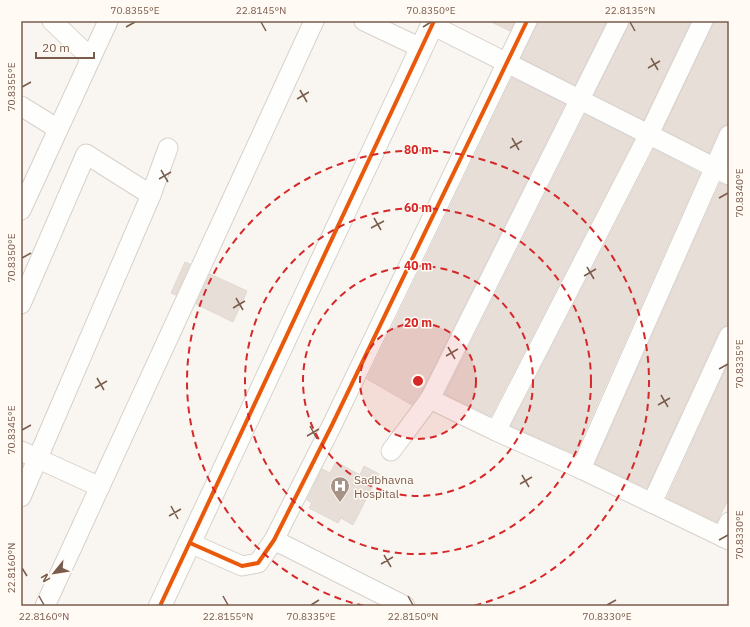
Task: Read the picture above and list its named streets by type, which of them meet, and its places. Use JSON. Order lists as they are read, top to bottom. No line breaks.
{"places":{"hospital":["Sadbhavna Hospital"]},"scale_bar":"20 m","north":"bottom left","coordinates":["70.8355°E","22.8145°N","70.8350°E","22.8135°N","70.8340°E","70.8335°E","70.8345°E","70.8330°E","22.8160°N","22.8155°N","22.8150°N"],"rings":["80 m","60 m","40 m","20 m"]}
